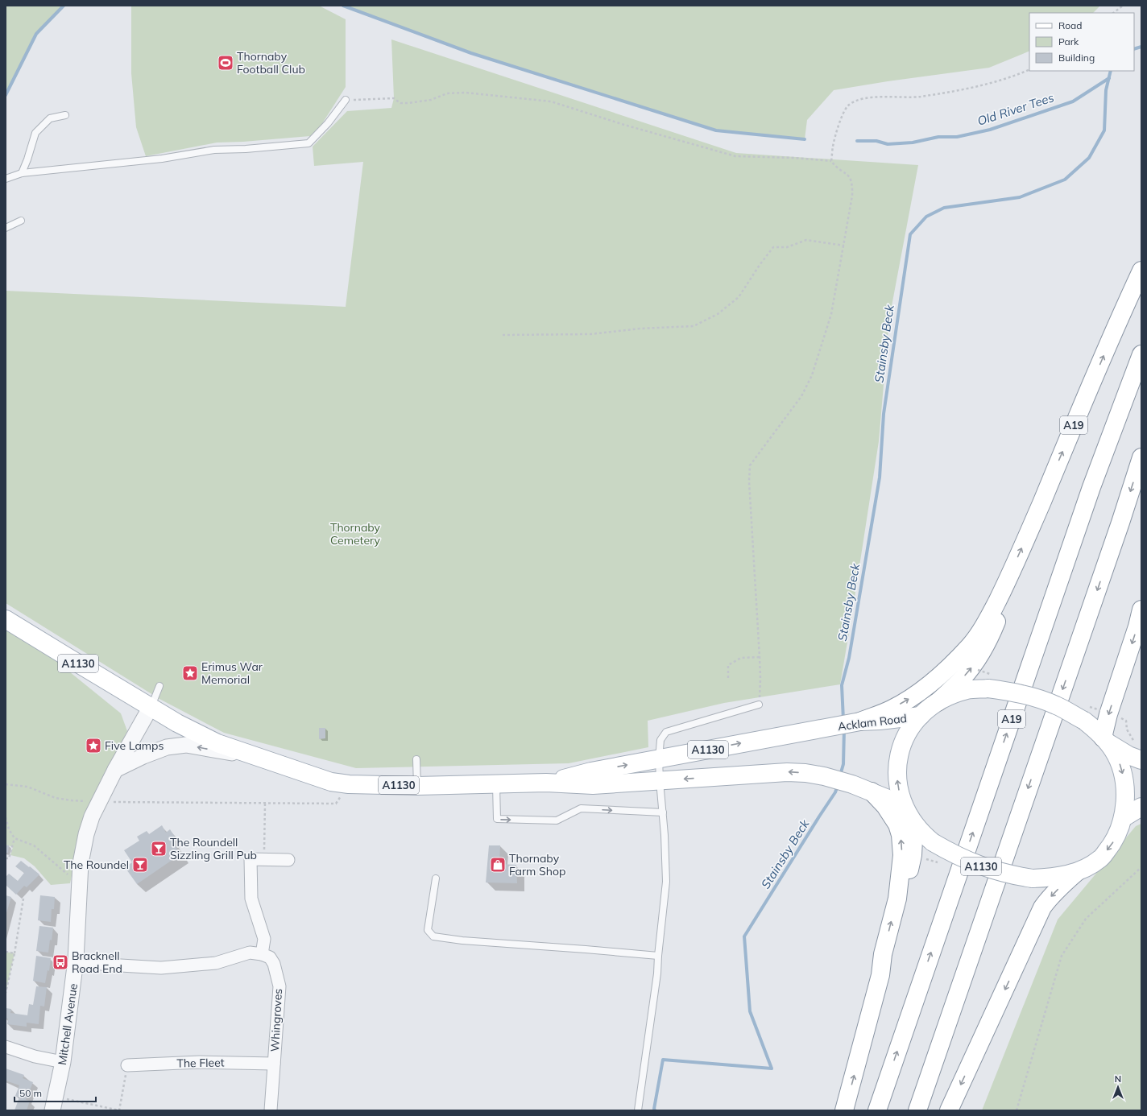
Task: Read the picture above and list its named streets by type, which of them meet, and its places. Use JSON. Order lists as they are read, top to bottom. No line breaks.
{"streets":{"main road":["A19","A1130","Acklam Road"],"street":["Whingroves","Mitchell Avenue","The Fleet"]},"crossings":[["A19","Acklam Road"],["A1130","Acklam Road"],["A1130","Mitchell Avenue"],["Whingroves","The Fleet"]],"water":["Old River Tees","Stainsby Beck"],"parks":["Thornaby Cemetery"],"places":{"sports":["Thornaby Football Club"],"place":["Erimus War Memorial","Five Lamps"],"bar":["The Roundell Sizzling Grill Pub","The Roundel"],"shop":["Thornaby Farm Shop"],"bus stop":["Bracknell Road End"]},"legend":["Road","Park","Building"],"scale_bar":"50 m","north":"top"}
